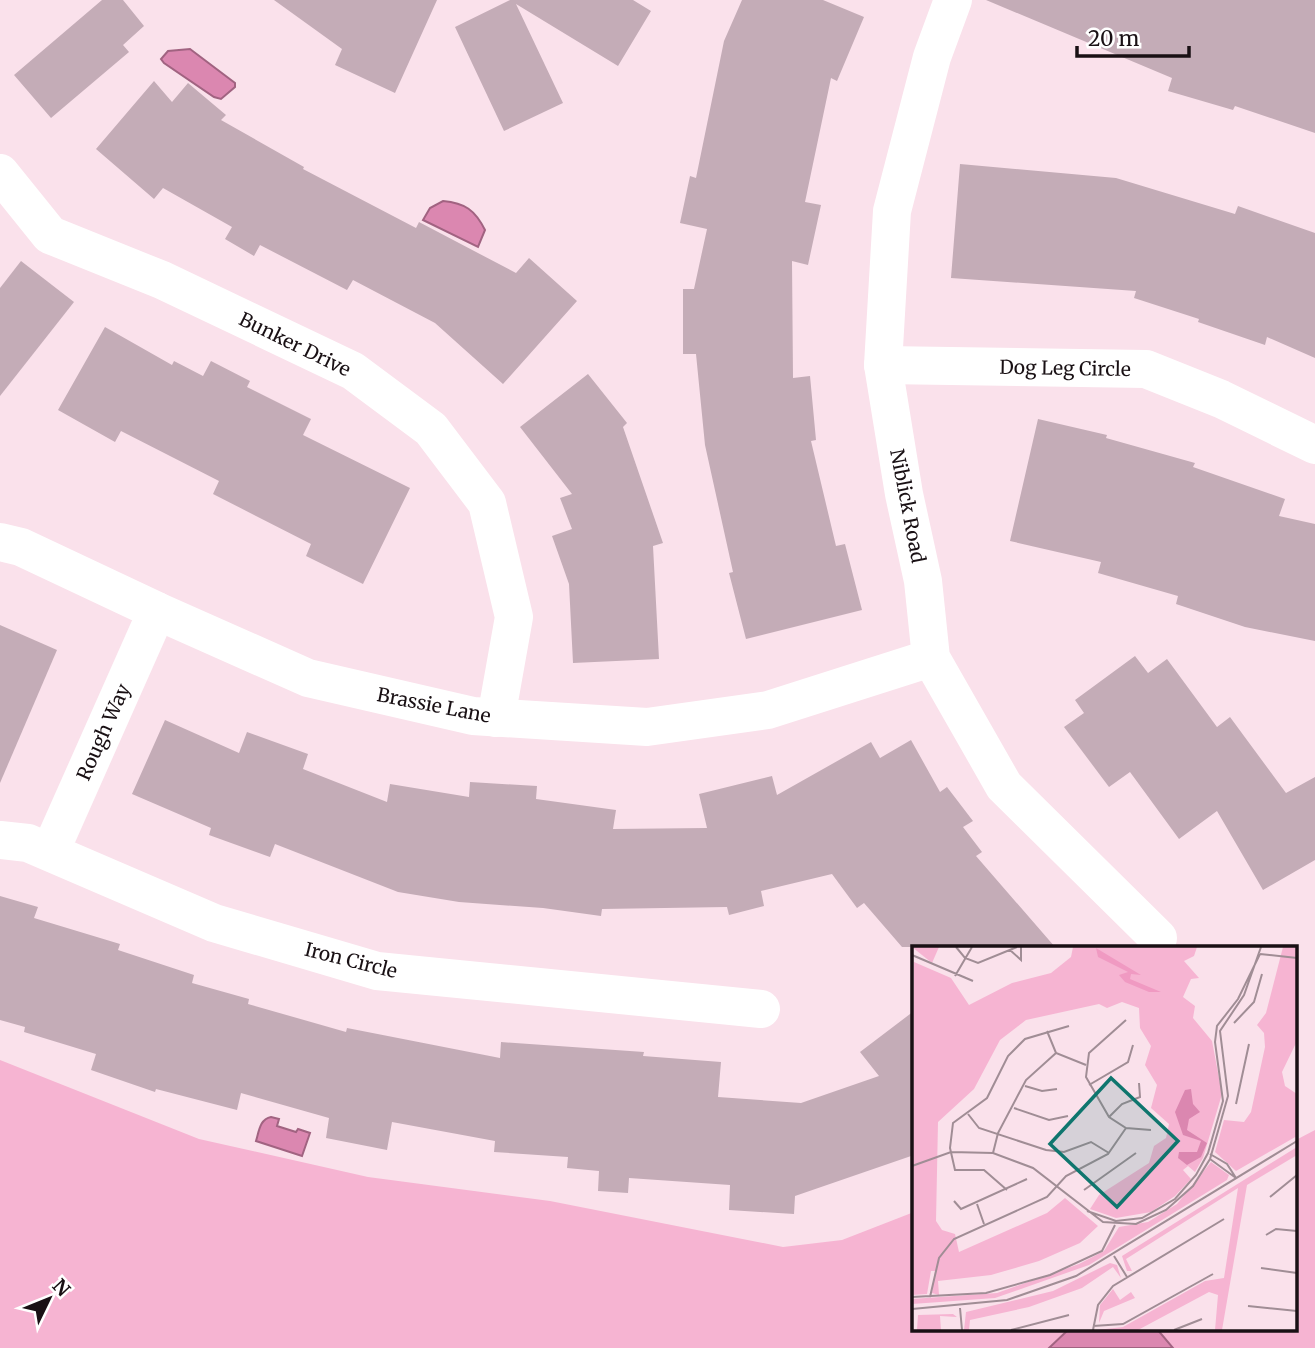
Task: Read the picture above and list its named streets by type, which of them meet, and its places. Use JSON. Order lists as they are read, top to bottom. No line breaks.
{"streets":{"street":["Bunker Drive","Dog Leg Circle","Niblick Road","Brassie Lane","Rough Way","Iron Circle"]},"crossings":[["Bunker Drive","Brassie Lane"],["Dog Leg Circle","Niblick Road"],["Niblick Road","Brassie Lane"],["Brassie Lane","Rough Way"],["Rough Way","Iron Circle"]],"scale_bar":"20 m","north":"top right"}
